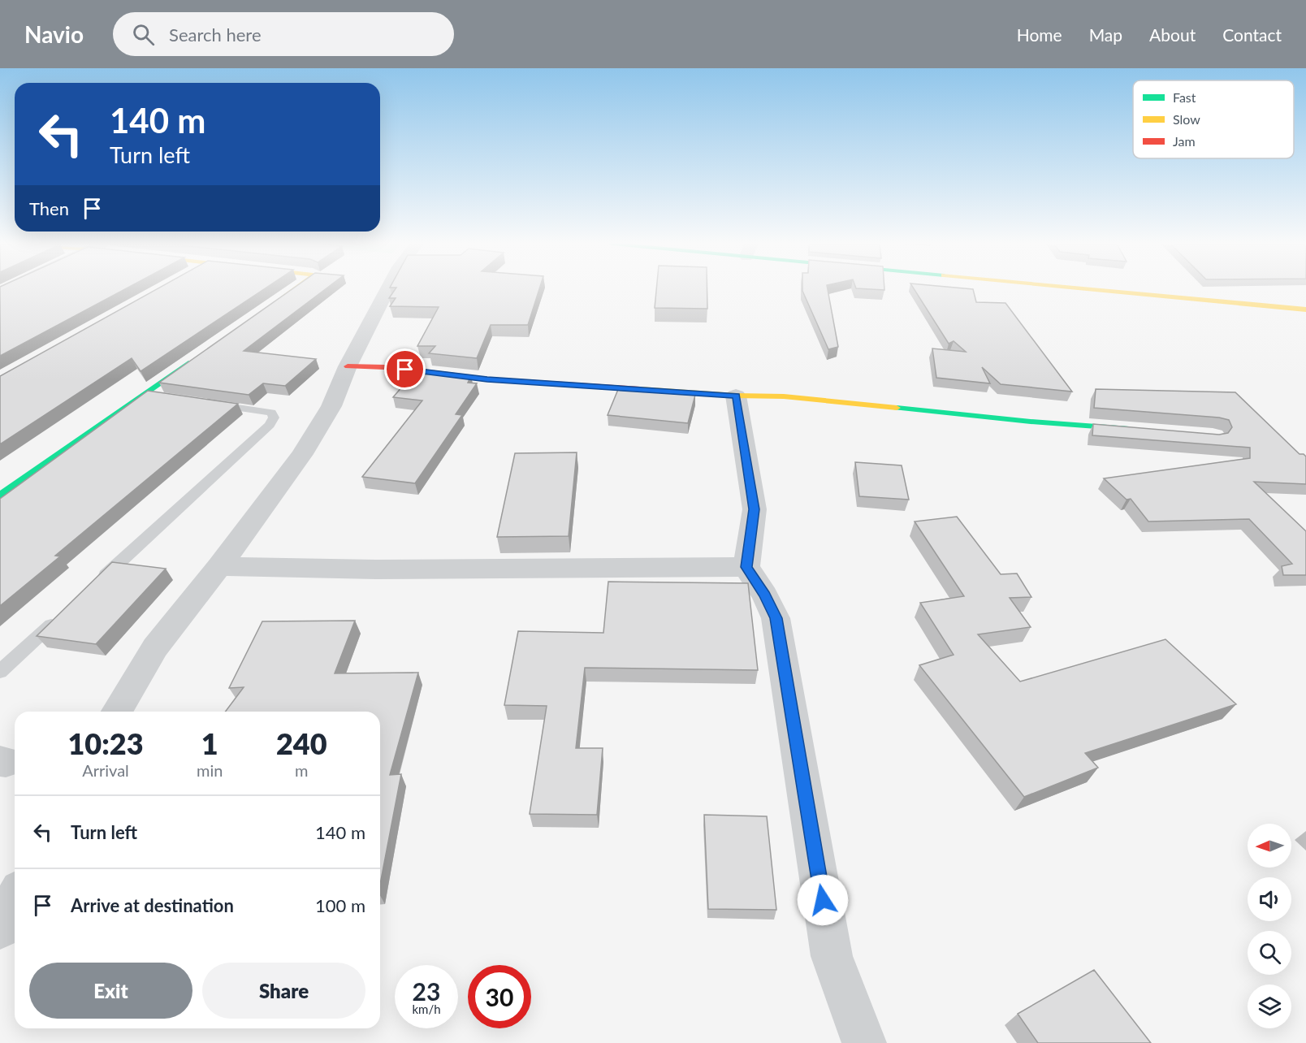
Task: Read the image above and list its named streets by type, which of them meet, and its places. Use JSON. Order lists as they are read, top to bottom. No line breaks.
{"legend":["Fast","Slow","Jam"],"north":"left","page":{"header":"Navio","search":"Search here","nav":["Home","Map","About","Contact"],"turn":["140 m","Turn left"],"then":"Then","eta":["10:23","Arrival","1","min","240","m"],"list":[{"name":"Turn left","value":"140 m"},{"name":"Arrive at destination","value":"100 m"}],"buttons":["Exit","Share"],"speed":"23 km/h","limit":"30"}}
